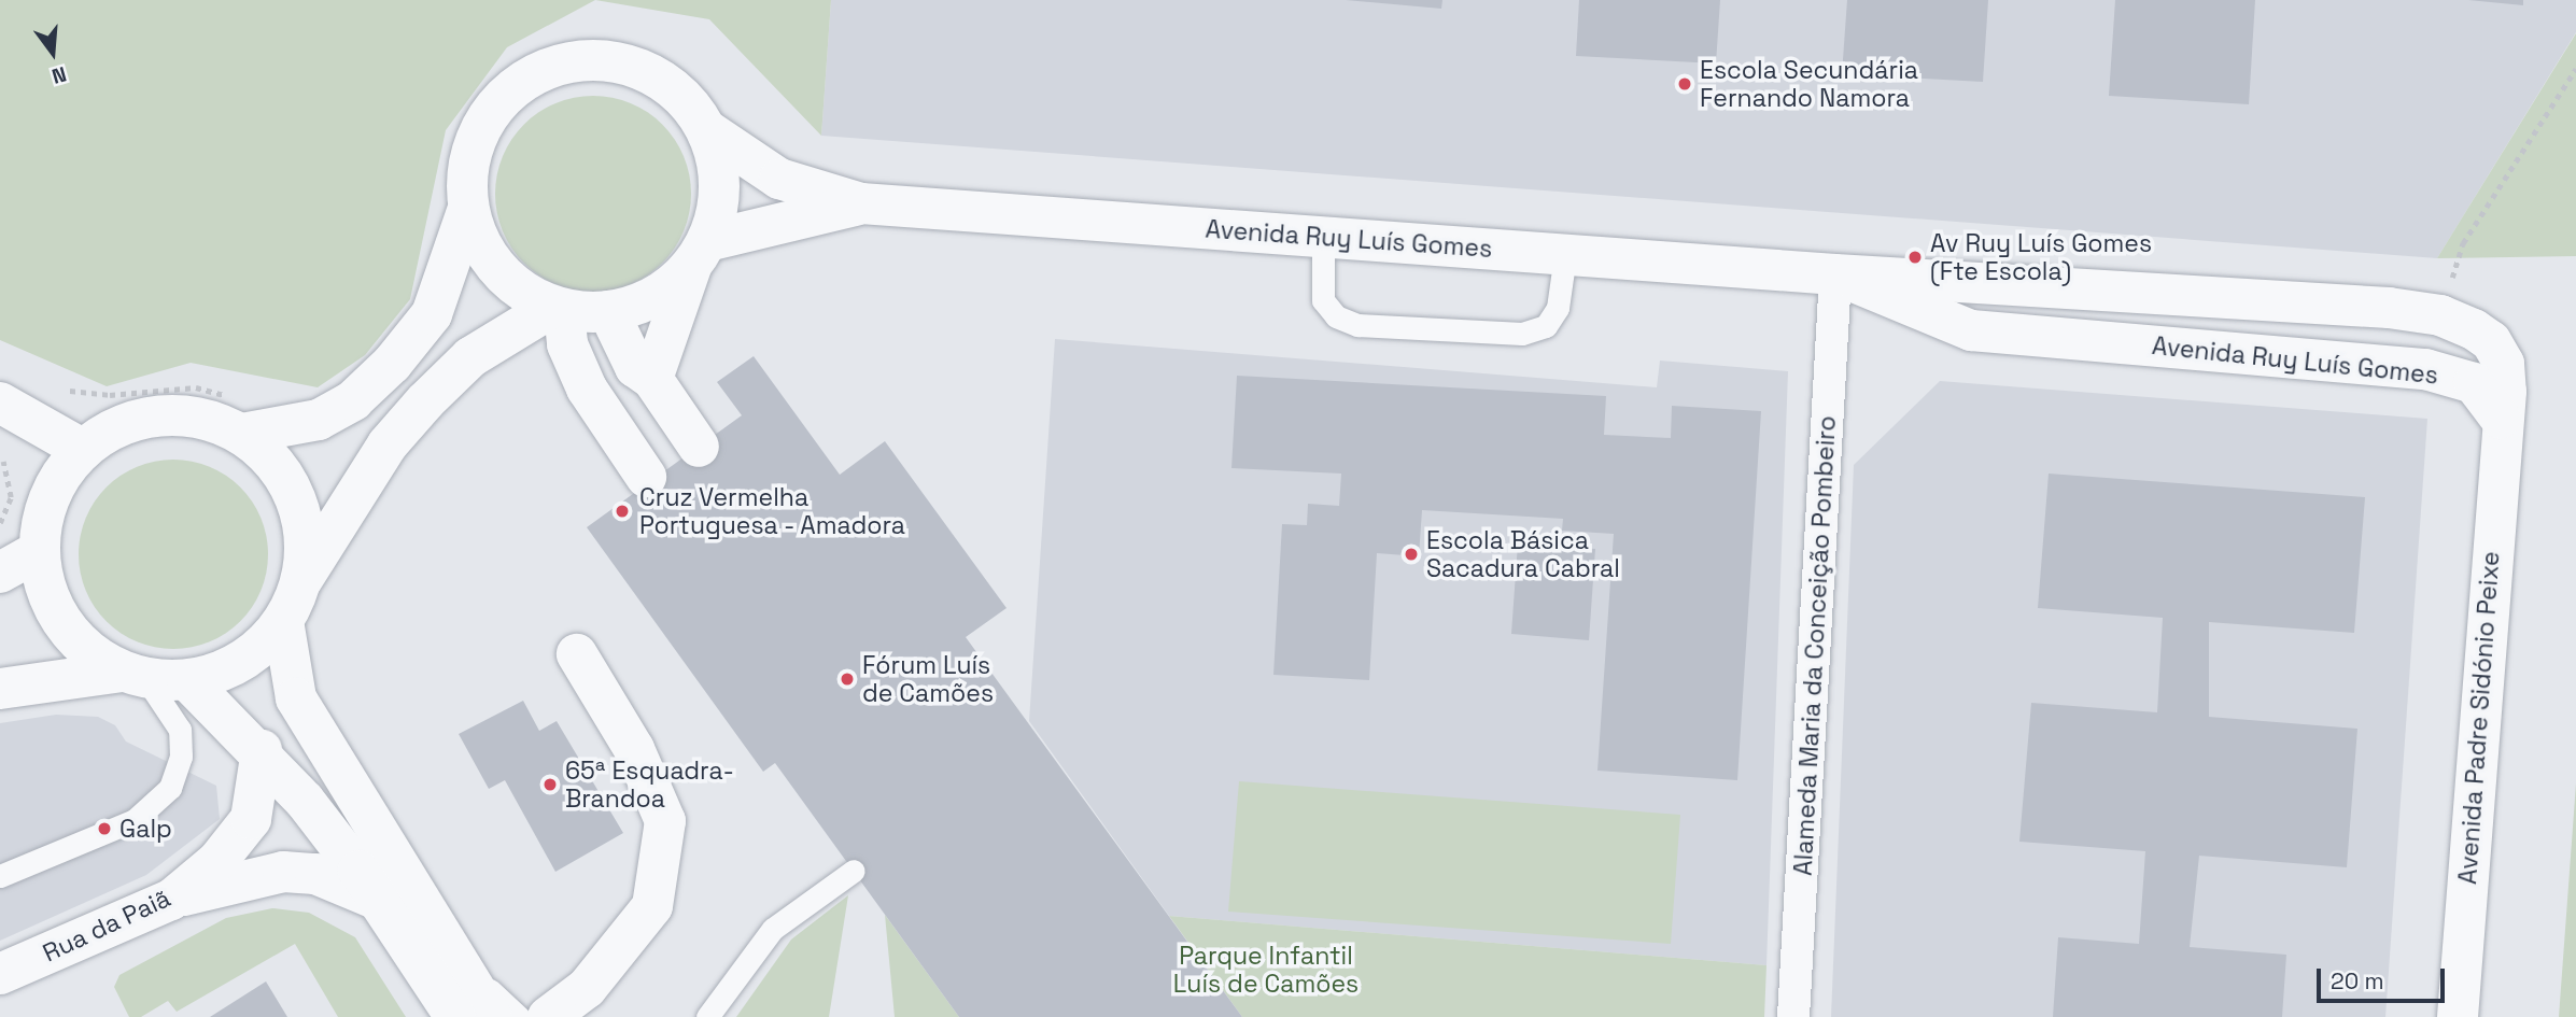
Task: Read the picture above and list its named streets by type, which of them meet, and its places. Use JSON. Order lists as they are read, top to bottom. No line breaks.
{"streets":{"street":["Avenida Ruy Luís Gomes","Alameda Maria da Conceição Pombeiro","Avenida Padre Sidónio Peixe","Rua da Paiã"]},"crossings":[["Avenida Ruy Luís Gomes","Alameda Maria da Conceição Pombeiro"],["Avenida Ruy Luís Gomes","Avenida Padre Sidónio Peixe"]],"parks":["Parque Infantil Luís de Camões"],"places":["Escola Secundária Fernando Namora","Av Ruy Luís Gomes (Fte Escola)","Cruz Vermelha Portuguesa - Amadora","Escola Básica Sacadura Cabral","Fórum Luís de Camões","65ª Esquadra- Brandoa","Galp"],"scale_bar":"20 m","north":"bottom"}
